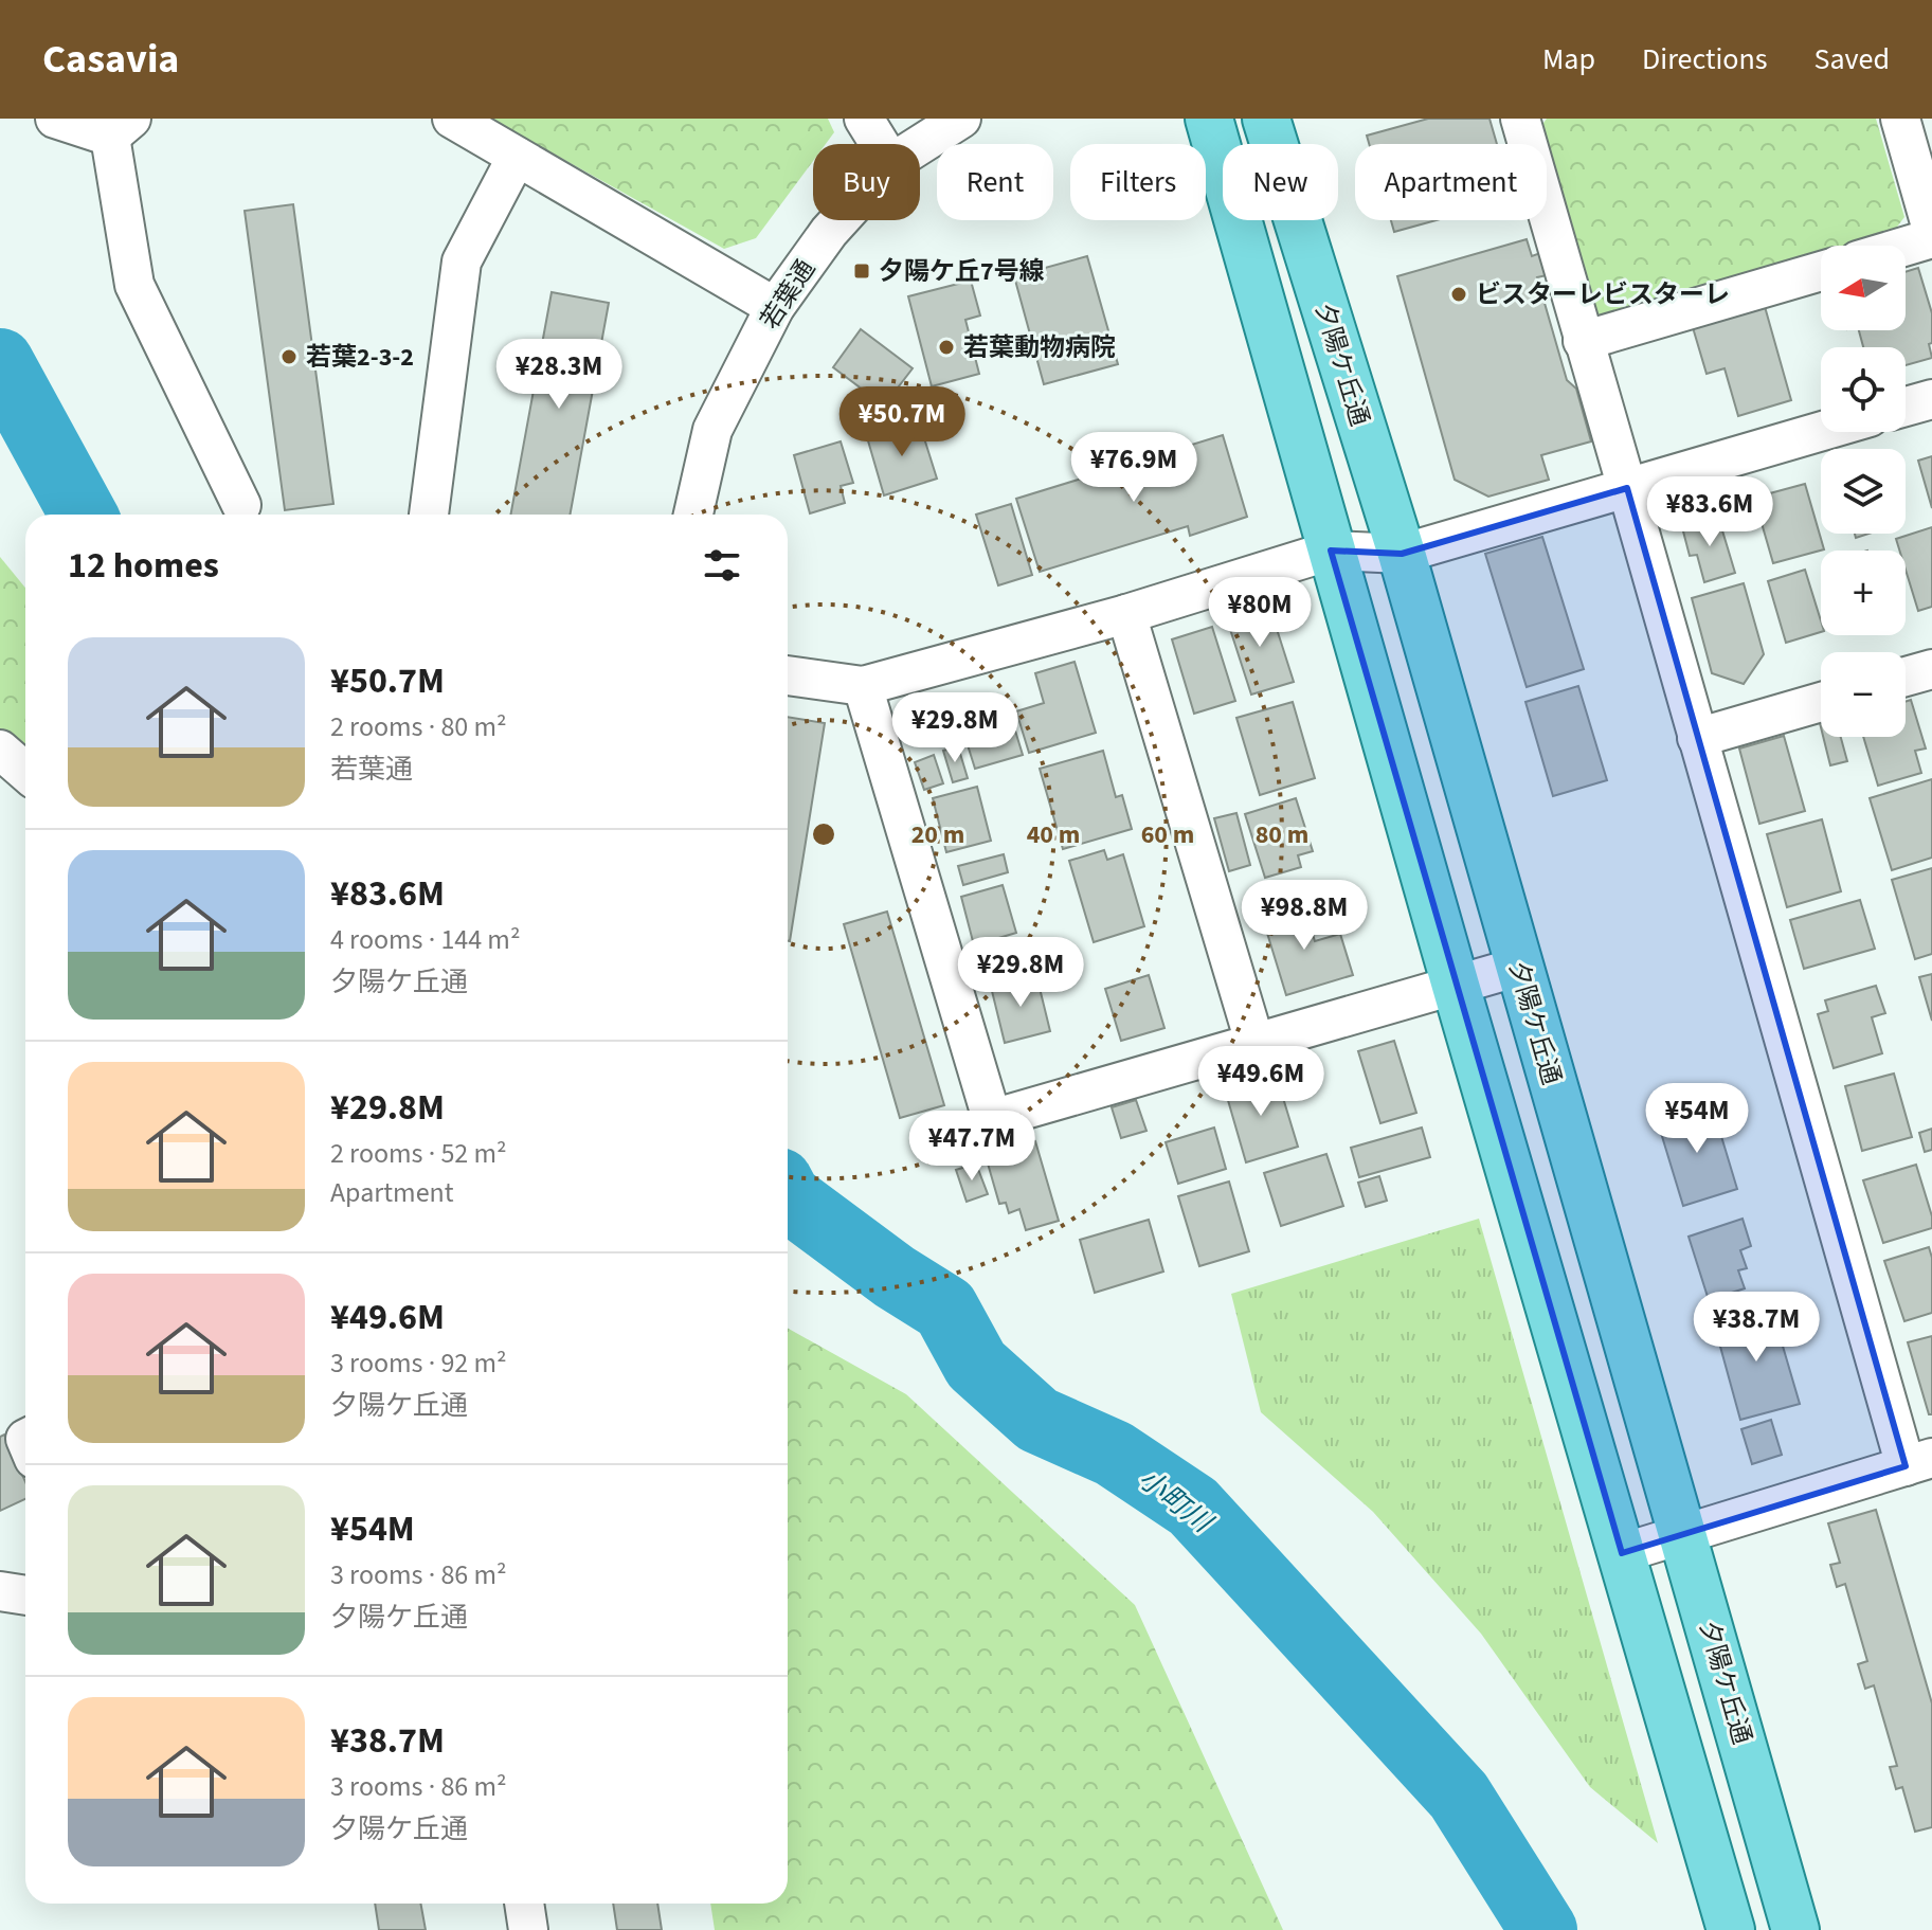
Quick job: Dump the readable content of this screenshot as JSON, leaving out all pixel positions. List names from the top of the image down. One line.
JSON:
{"streets":{"main road":["夕陽ケ丘通"],"street":["若葉通"]},"water":["小町川"],"places":{"transit":["夕陽ケ丘7号線"],"other":["ビスターレビスターレ","若葉動物病院","若葉2-3-2"]},"north":"left","page":{"header":"Casavia","nav":["Map","Directions","Saved"],"chip":["Buy","Rent","Filters","New","Apartment"],"map_buttons":["+","−"],"price":["¥28.3M","¥50.7M","¥76.9M","¥83.6M","¥80M","¥29.8M","¥98.8M","¥29.8M","¥49.6M","¥54M","¥47.7M","¥38.7M"],"heading":"12 homes","list":[{"name":"¥50.7M","note":"2 rooms · 80 m² · 若葉通"},{"name":"¥83.6M","note":"4 rooms · 144 m² · 夕陽ケ丘通"},{"name":"¥29.8M","note":"2 rooms · 52 m² · Apartment"},{"name":"¥49.6M","note":"3 rooms · 92 m² · 夕陽ケ丘通"},{"name":"¥54M","note":"3 rooms · 86 m² · 夕陽ケ丘通"},{"name":"¥38.7M","note":"3 rooms · 86 m² · 夕陽ケ丘通"}]},"rings":["20 m","40 m","60 m","80 m"]}
